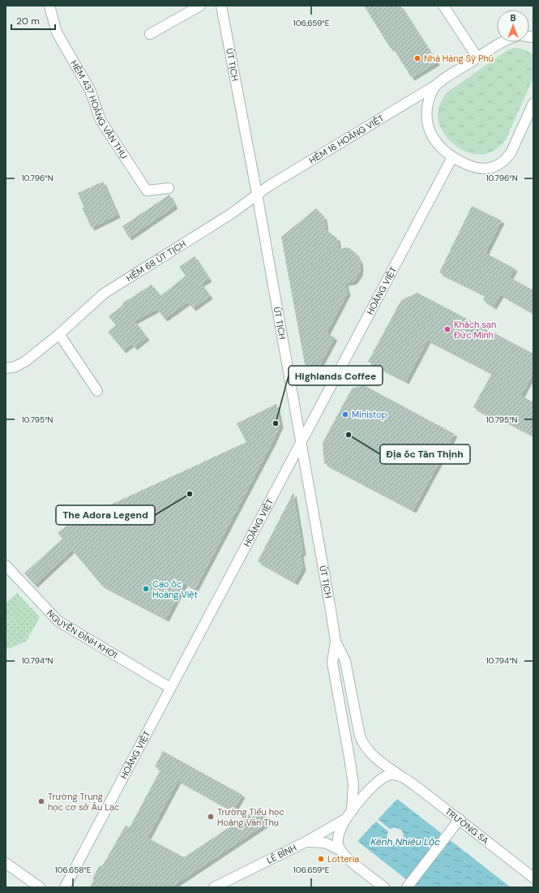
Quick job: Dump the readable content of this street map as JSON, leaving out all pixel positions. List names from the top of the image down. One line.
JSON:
{"streets":{"street":["ÚT TỊCH","HẺM 437 HOÀNG VĂN THỤ","HẺM 16 HOÀNG VIỆT","HẺM 68 ÚT TỊCH","HOÀNG VIỆT","NGUYỄN ĐÌNH KHƠI","TRƯỜNG SA","LÊ BÌNH"]},"crossings":[["ÚT TỊCH","HẺM 16 HOÀNG VIỆT"],["ÚT TỊCH","HẺM 68 ÚT TỊCH"],["ÚT TỊCH","HOÀNG VIỆT"],["ÚT TỊCH","TRƯỜNG SA"],["ÚT TỊCH","LÊ BÌNH"],["HẺM 16 HOÀNG VIỆT","HẺM 68 ÚT TỊCH"],["HOÀNG VIỆT","NGUYỄN ĐÌNH KHƠI"]],"water":["Kênh Nhiêu Lộc"],"places":["Nhà Hàng Sỹ Phú","Khách sạn Đức Minh","Ministop","Highlands Coffee","Địa ốc Tân Thịnh","The Adora Legend","Cao ốc Hoàng Việt","Trường Trung học cơ sở Âu Lạc","Trường Tiểu học Hoàng Văn Thụ","Lotteria"],"scale_bar":"20 m","north":"top","coordinates":["106.659°E","10.796°N","10.795°N","10.794°N","106.658°E"]}
